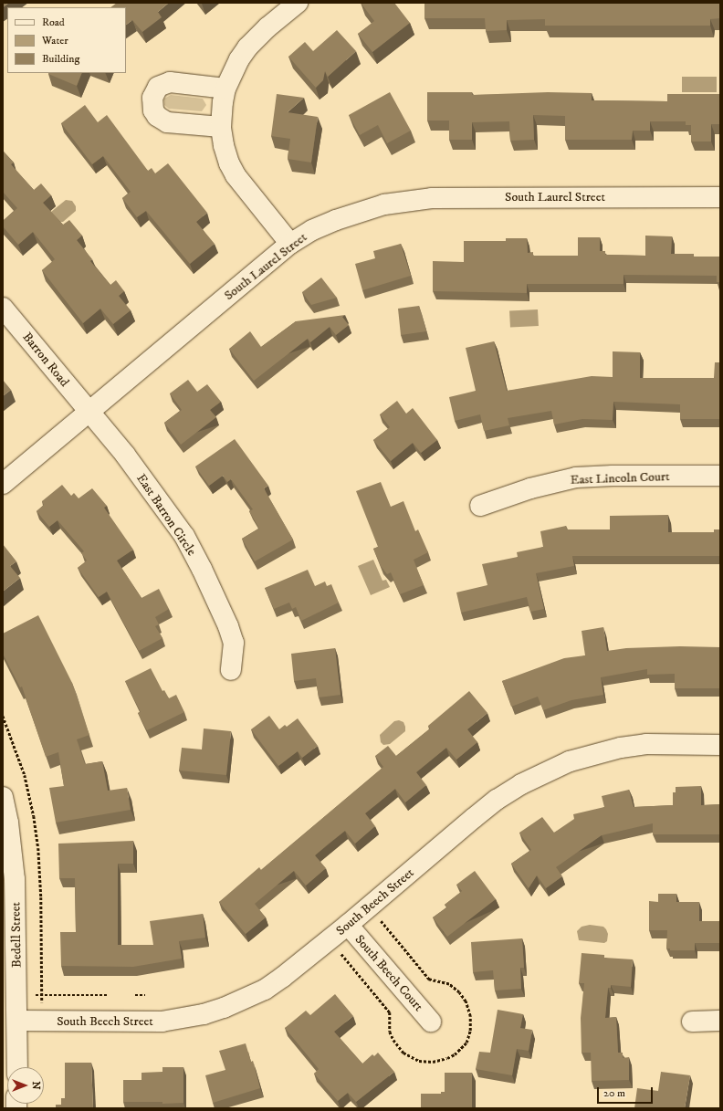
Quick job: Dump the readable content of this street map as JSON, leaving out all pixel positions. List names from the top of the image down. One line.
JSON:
{"streets":{"street":["South Laurel Street","Barron Road","East Lincoln Court","East Barron Circle","South Beech Street","Bedell Street","South Beech Court"]},"crossings":[["South Laurel Street","Barron Road"],["South Laurel Street","East Barron Circle"],["Barron Road","East Barron Circle"],["South Beech Street","Bedell Street"],["South Beech Street","South Beech Court"]],"legend":["Road","Water","Building"],"scale_bar":"20 m","north":"right"}
